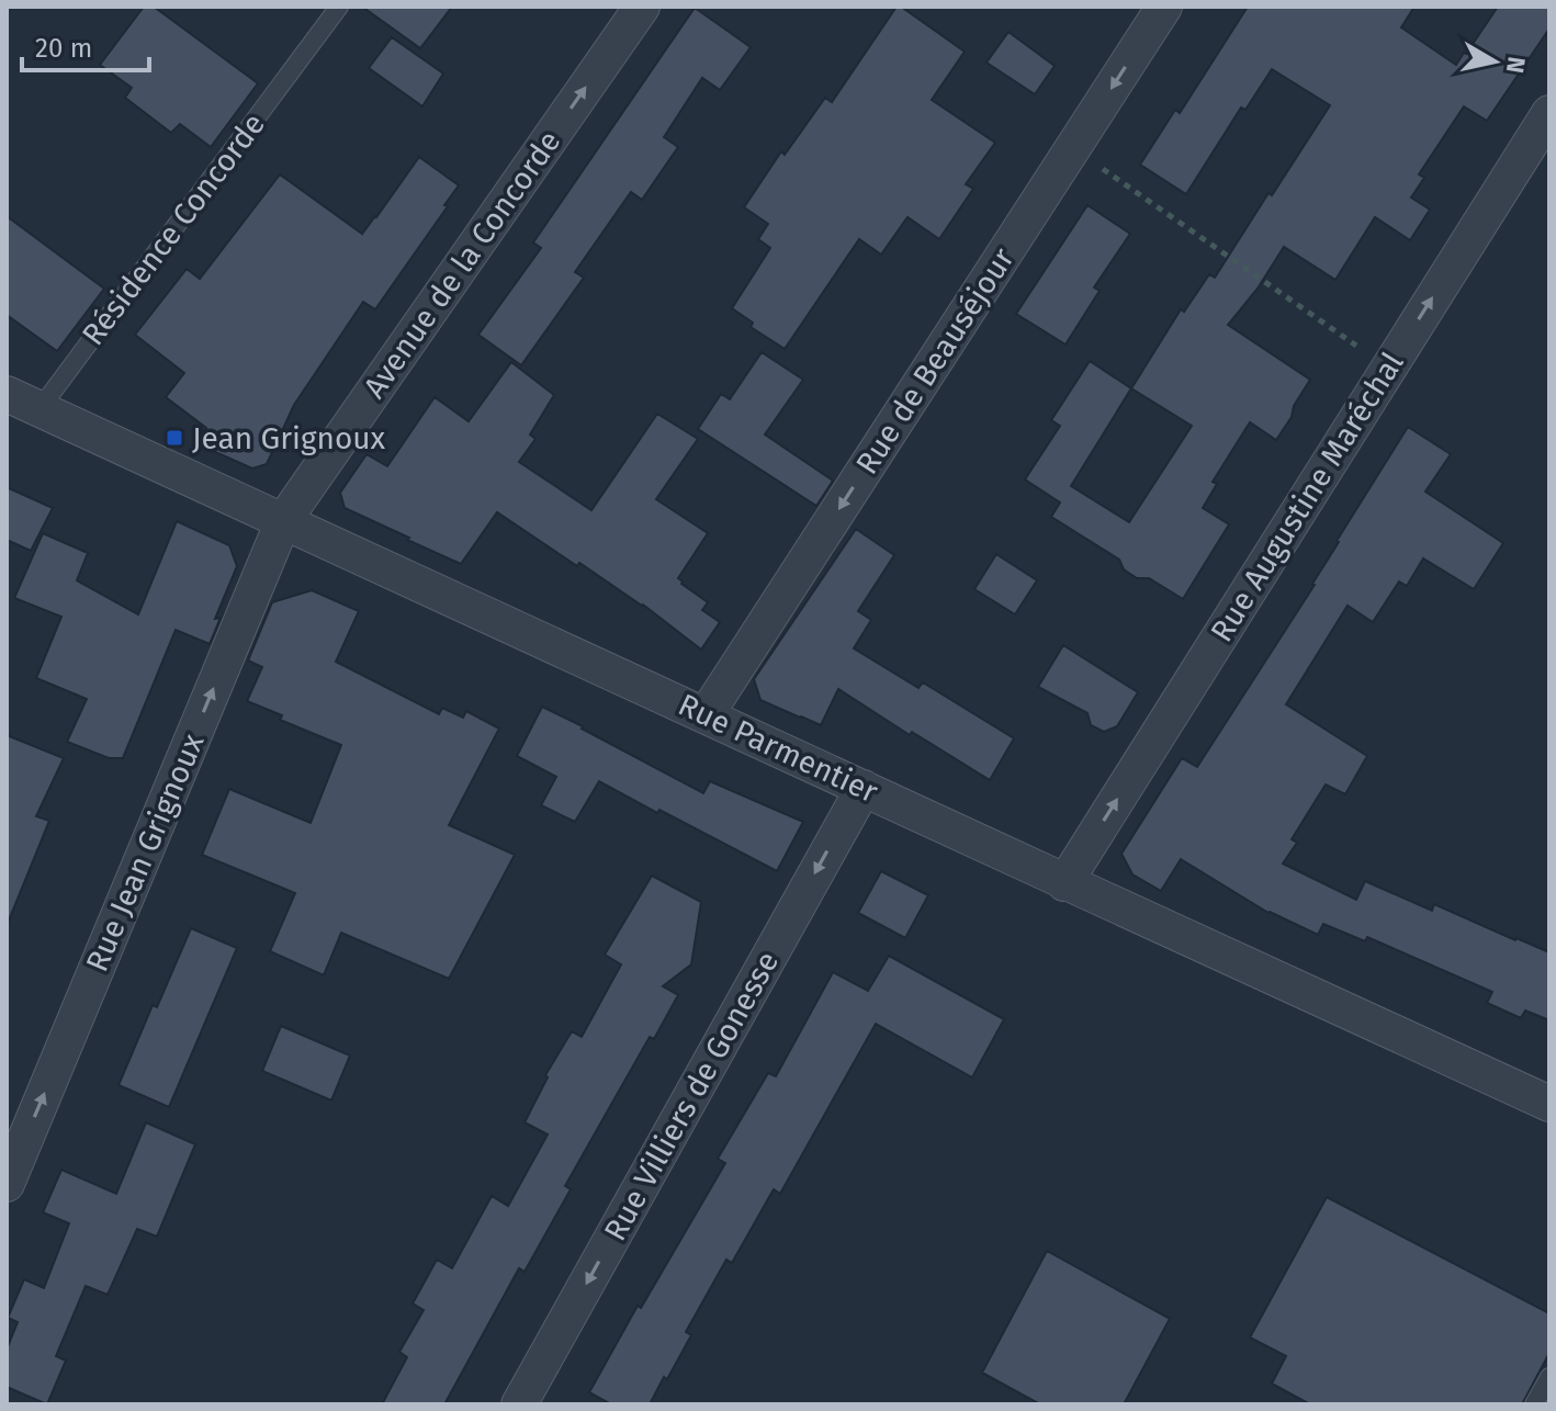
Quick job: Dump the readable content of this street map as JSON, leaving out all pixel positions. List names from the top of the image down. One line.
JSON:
{"streets":{"street":["Avenue de la Concorde","Rue de Beauséjour","Rue Augustine Maréchal","Rue Parmentier","Rue Jean Grignoux","Rue Villiers de Gonesse"],"lane":["Résidence Concorde"]},"crossings":[["Résidence Concorde","Rue Parmentier"],["Avenue de la Concorde","Rue Parmentier"],["Avenue de la Concorde","Rue Jean Grignoux"],["Rue de Beauséjour","Rue Parmentier"],["Rue Augustine Maréchal","Rue Parmentier"],["Rue Parmentier","Rue Jean Grignoux"],["Rue Parmentier","Rue Villiers de Gonesse"]],"one_way":["Avenue de la Concorde","Rue de Beauséjour","Rue Augustine Maréchal","Rue Jean Grignoux","Rue Villiers de Gonesse"],"places":{"transit":["Jean Grignoux"]},"scale_bar":"20 m","north":"right"}
